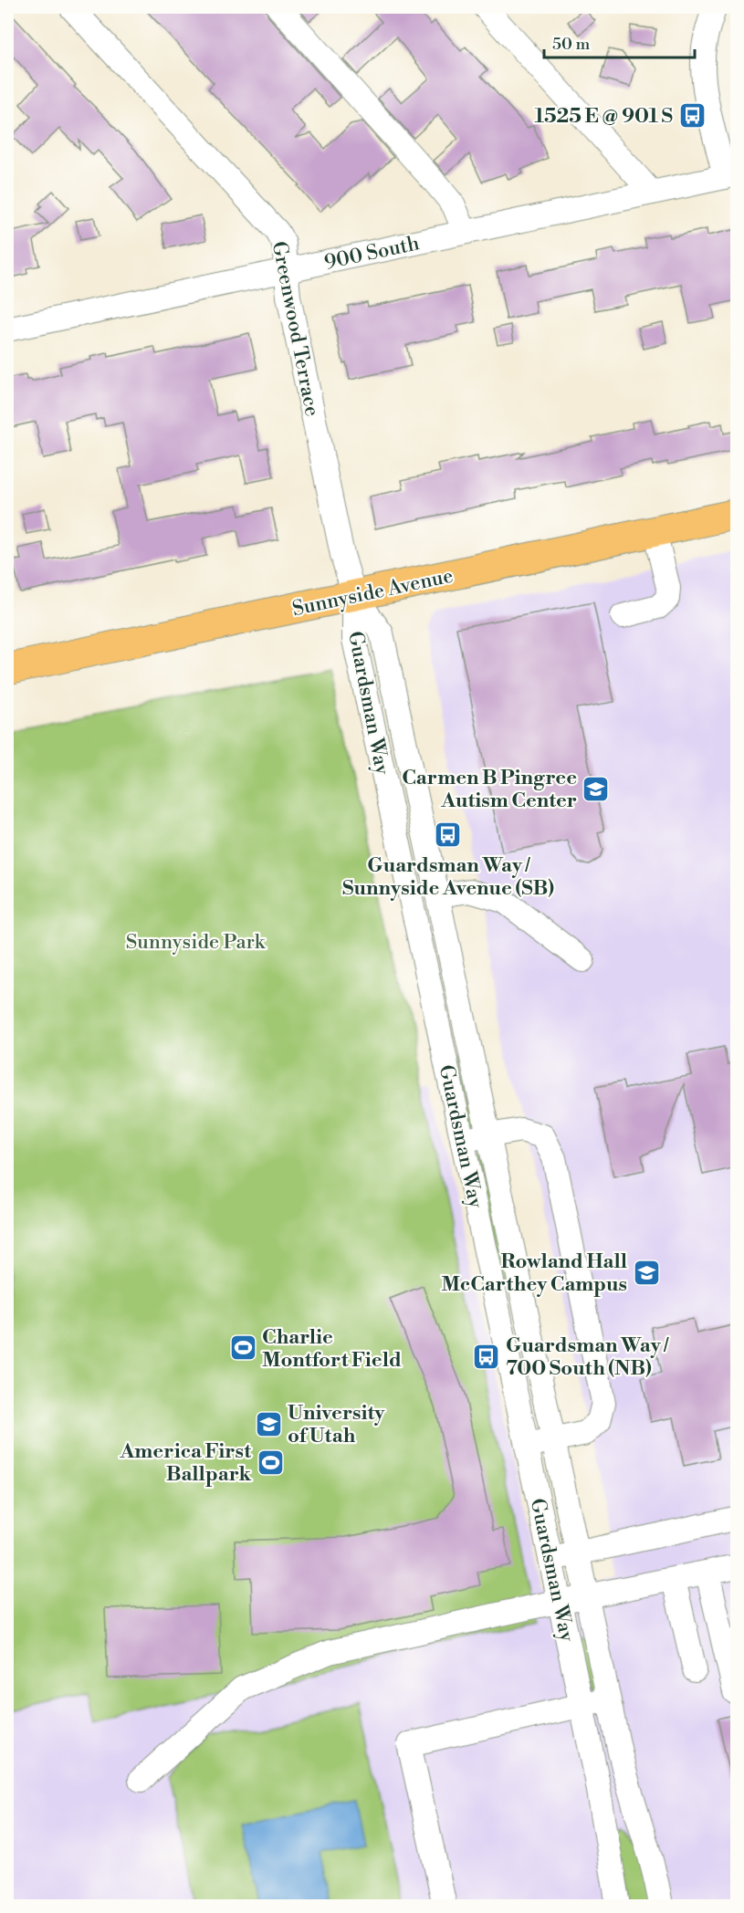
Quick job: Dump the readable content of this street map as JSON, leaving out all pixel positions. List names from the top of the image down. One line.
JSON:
{"streets":{"main road":["Sunnyside Avenue"],"street":["900 South","Greenwood Terrace","Guardsman Way"]},"crossings":[["900 South","Greenwood Terrace"],["Greenwood Terrace","Sunnyside Avenue"],["Greenwood Terrace","Guardsman Way"],["Sunnyside Avenue","Guardsman Way"]],"parks":["Sunnyside Park"],"places":{"bus stop":["1525 E @ 901 S","Guardsman Way / Sunnyside Avenue (SB)","Guardsman Way / 700 South (NB)"],"school or university":["Carmen B Pingree Autism Center","Rowland Hall McCarthey Campus","University of Utah"],"sports":["Charlie Montfort Field","America First Ballpark"]},"scale_bar":"50 m"}
